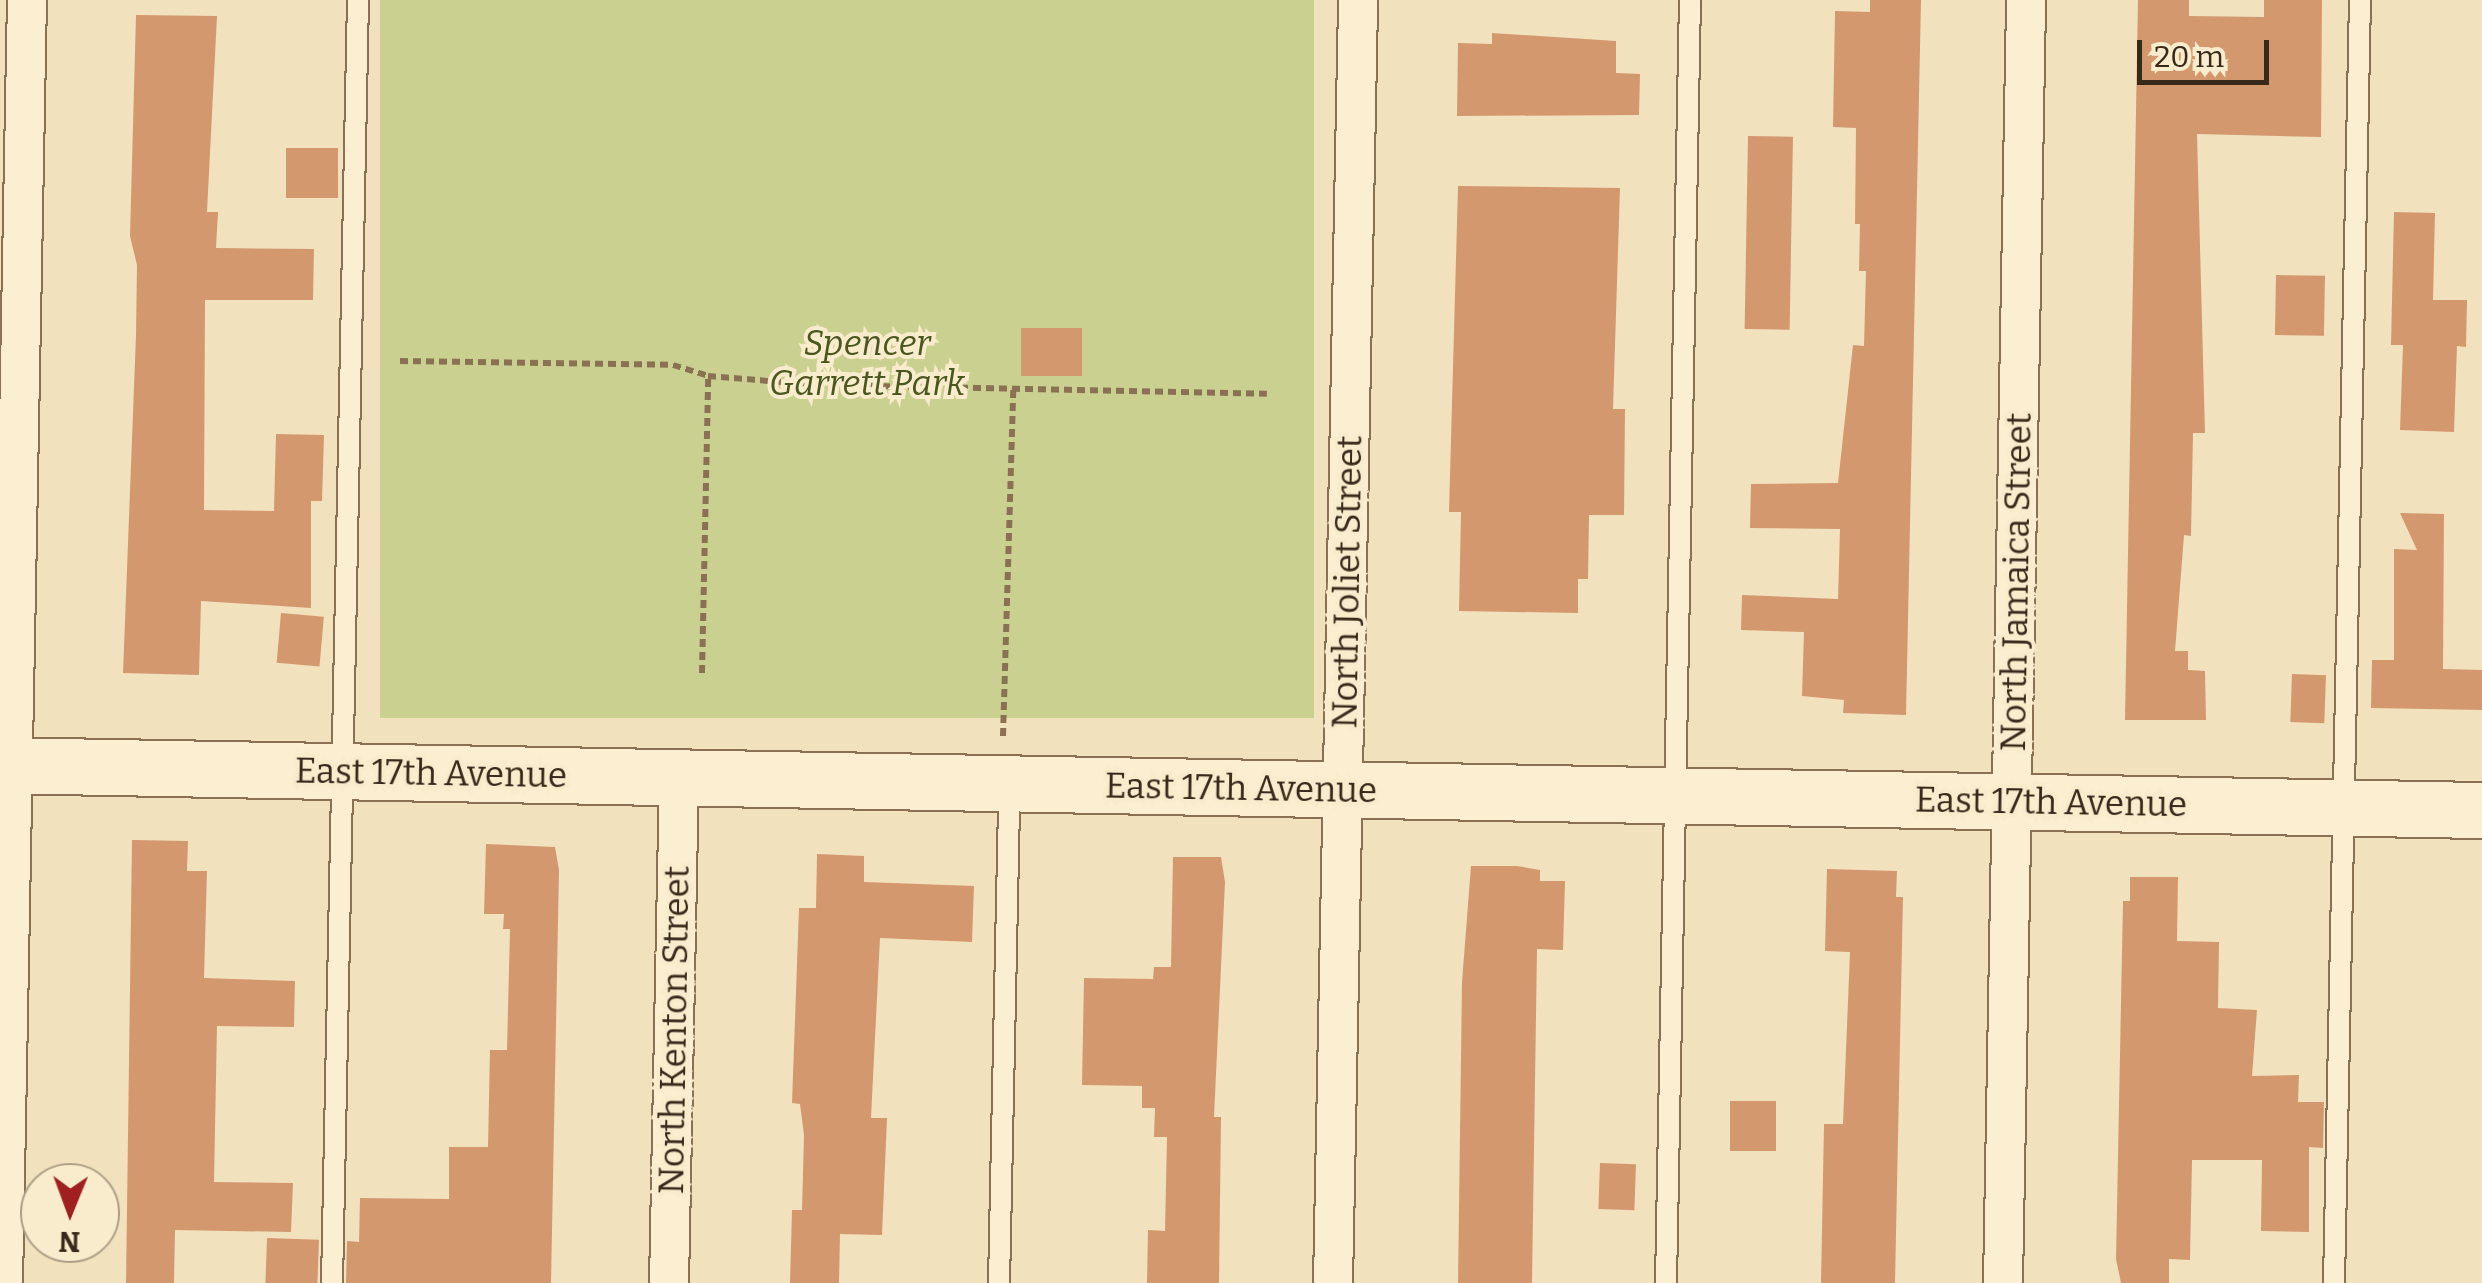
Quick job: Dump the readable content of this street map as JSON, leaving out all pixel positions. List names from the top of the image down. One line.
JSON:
{"streets":{"street":["North Joliet Street","North Jamaica Street","East 17th Avenue","North Kenton Street"]},"crossings":[["North Joliet Street","East 17th Avenue"],["North Jamaica Street","East 17th Avenue"],["East 17th Avenue","North Kenton Street"]],"parks":["Spencer Garrett Park"],"scale_bar":"20 m","north":"bottom"}
